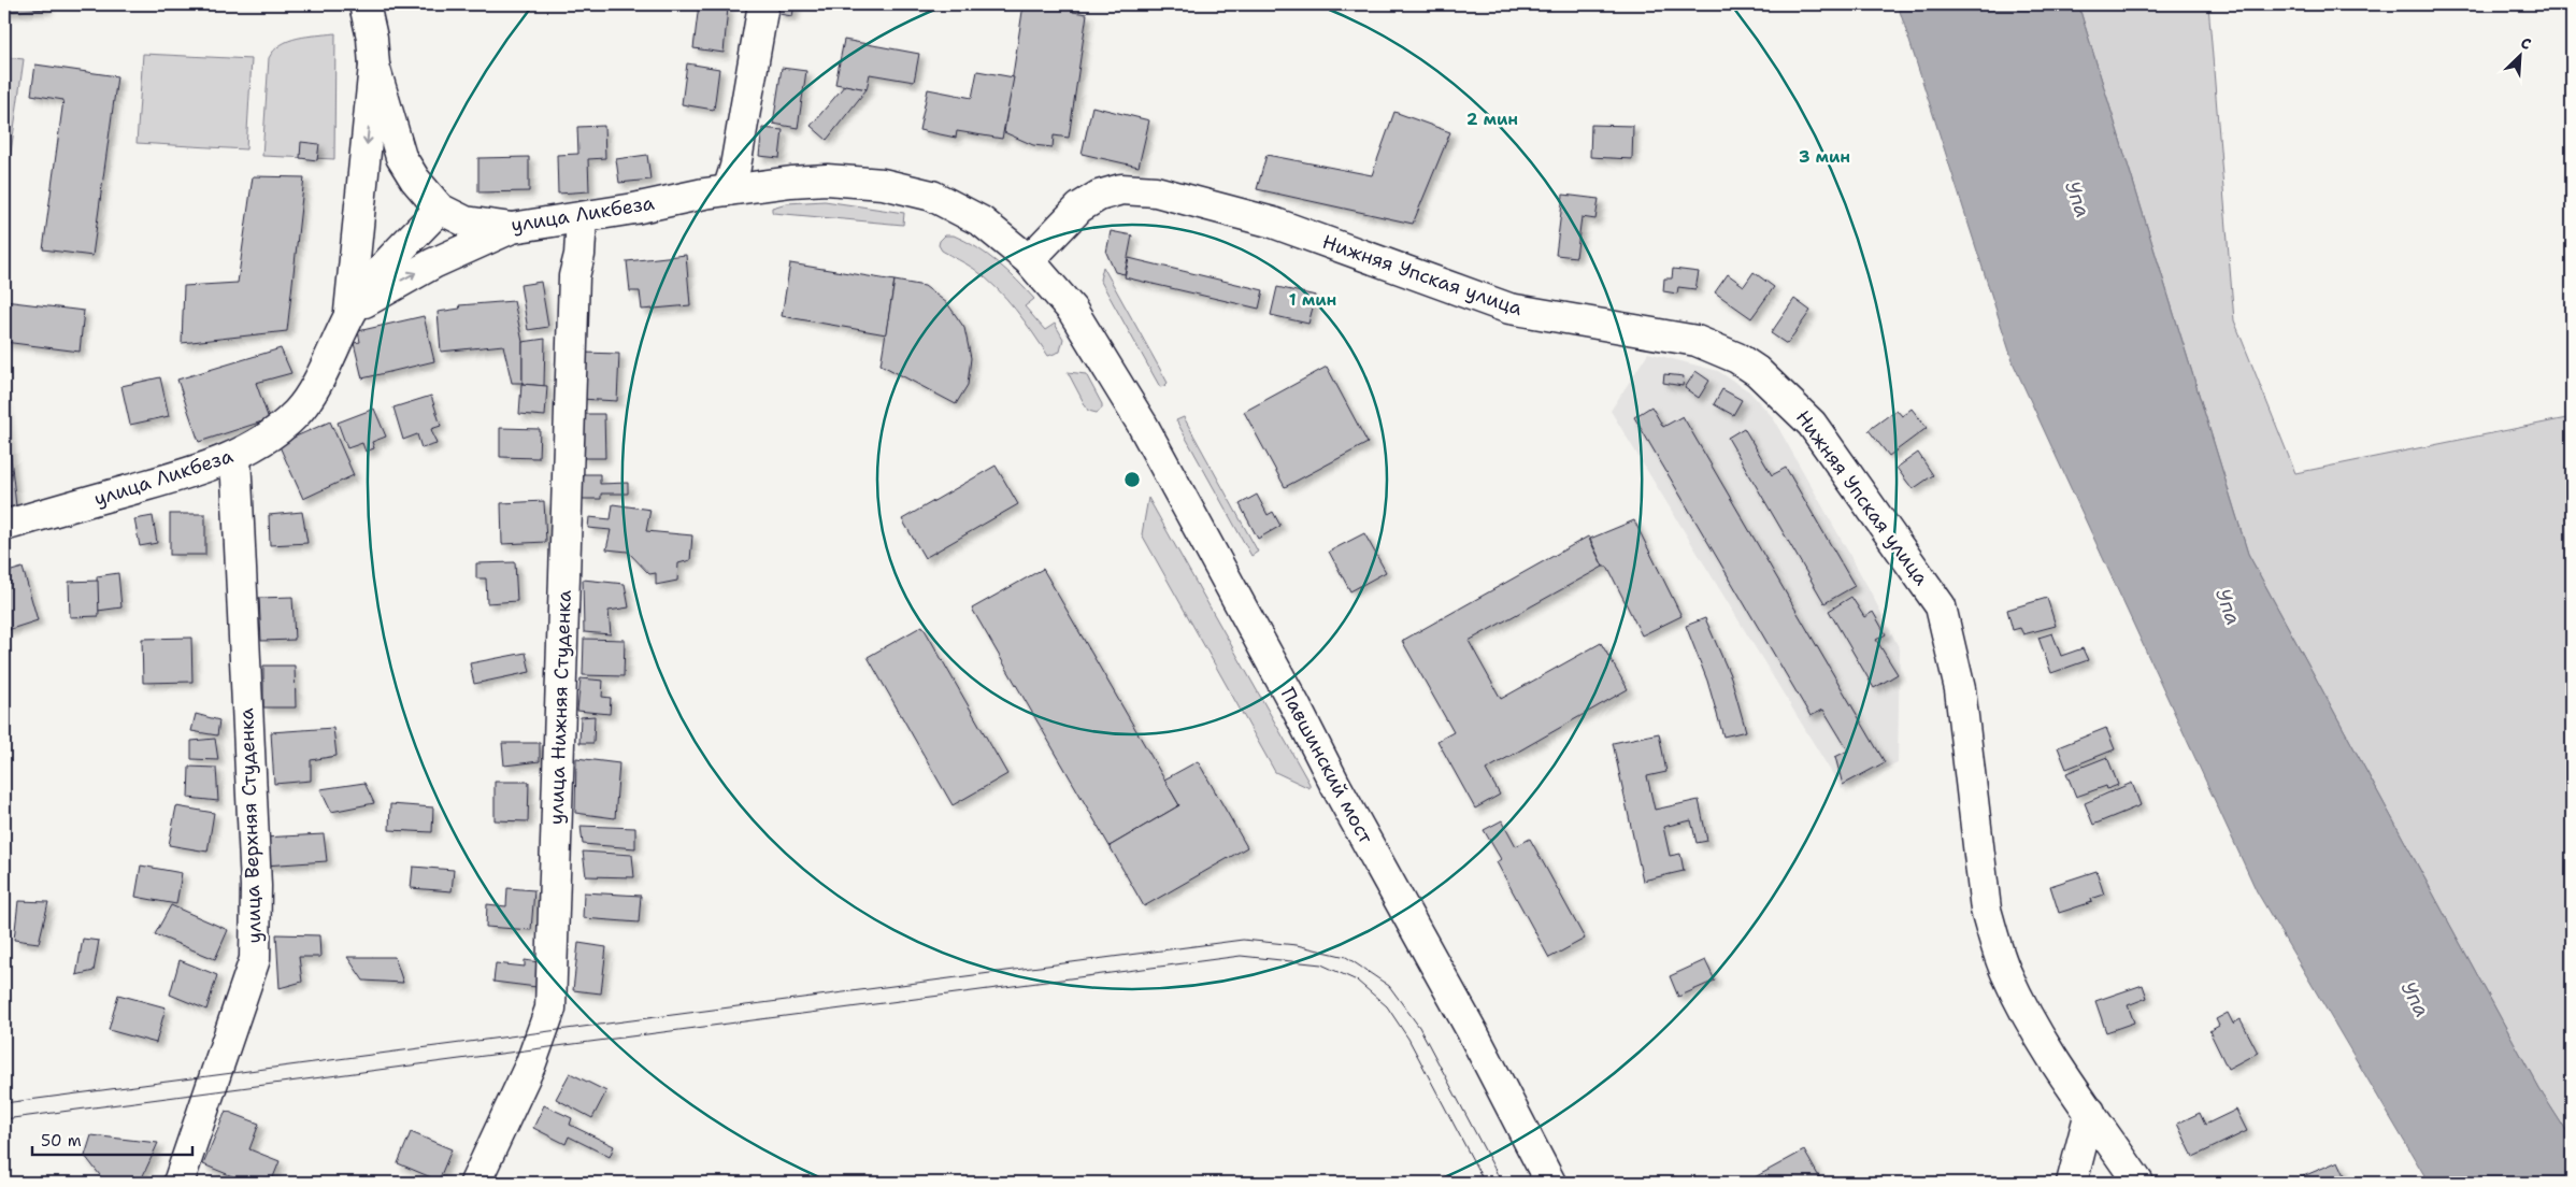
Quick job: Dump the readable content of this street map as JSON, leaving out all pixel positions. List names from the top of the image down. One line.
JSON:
{"streets":{"street":["улица Ликбеза","Нижняя Упская улица","улица Нижняя Cтуденкa","Павшинский мост","улица Верхняя Студенка"]},"crossings":[["улица Ликбеза","Нижняя Упская улица"],["улица Ликбеза","улица Нижняя Cтуденкa"],["улица Ликбеза","Павшинский мост"],["улица Ликбеза","улица Верхняя Студенка"]],"water":["Упа"],"scale_bar":"50 m","north":"top right","rings":["2 мин","3 мин","1 мин"]}
